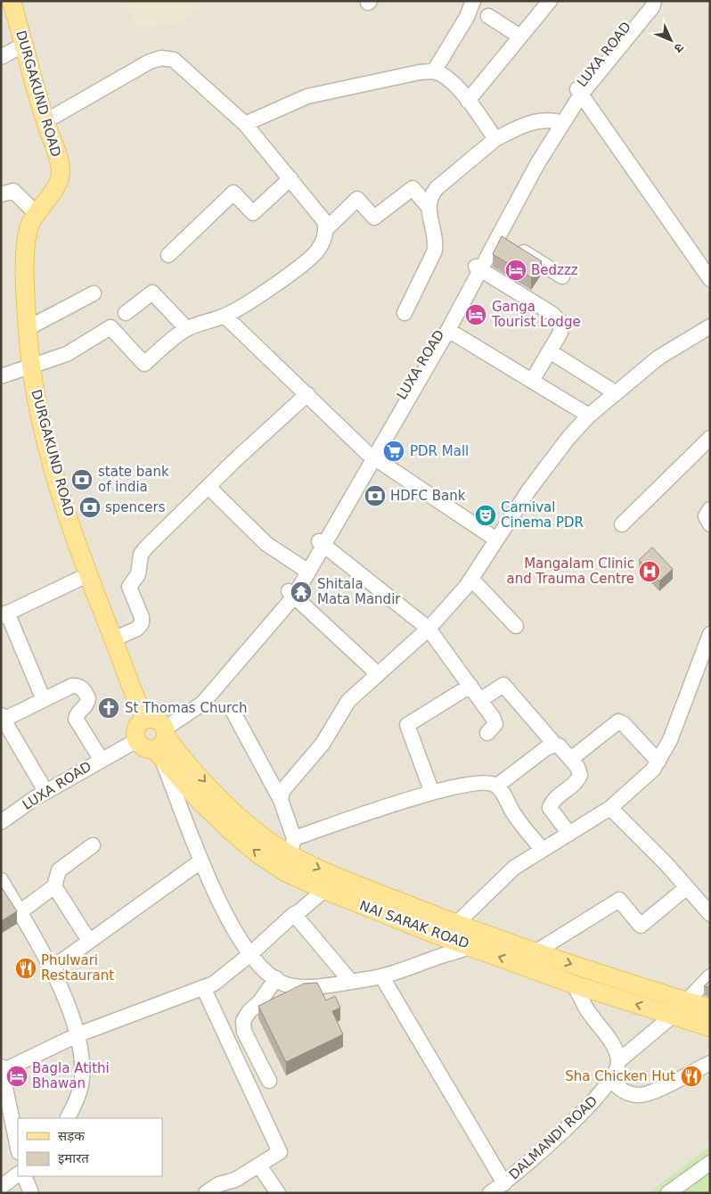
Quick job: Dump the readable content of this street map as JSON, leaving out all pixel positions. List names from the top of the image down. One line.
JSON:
{"streets":{"main road":["DURGAKUND ROAD","NAI SARAK ROAD"],"street":["LUXA ROAD","DALMANDI ROAD"]},"crossings":[["LUXA ROAD","DURGAKUND ROAD"],["LUXA ROAD","NAI SARAK ROAD"],["DURGAKUND ROAD","NAI SARAK ROAD"]],"places":{"hotel":["Bedzzz","Ganga Tourist Lodge","Bagla Atithi Bhawan"],"supermarket":["PDR Mall"],"bank":["state bank of india","HDFC Bank","spencers"],"theatre":["Carnival Cinema PDR"],"hospital":["Mangalam Clinic and Trauma Centre"],"temple":["Shitala Mata Mandir"],"church":["St Thomas Church"],"restaurant":["Phulwari Restaurant","Sha Chicken Hut"]},"legend":["सड़क","इमारत"],"north":"bottom right"}
